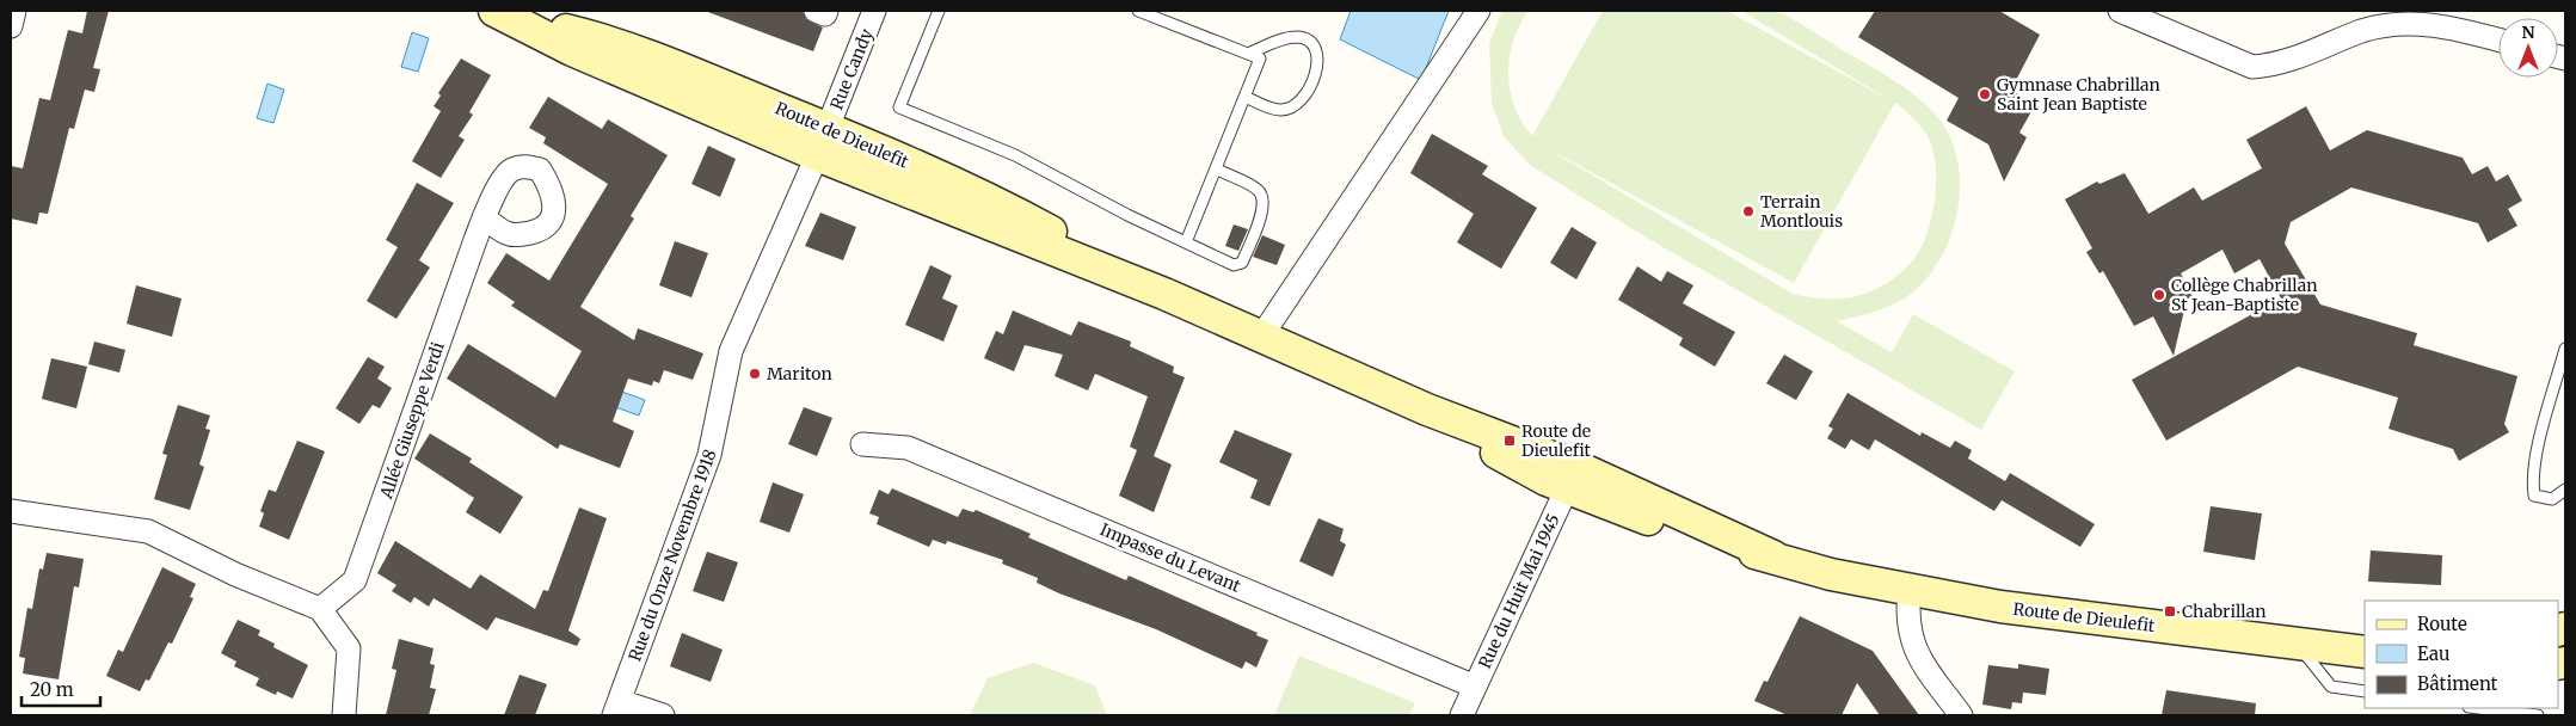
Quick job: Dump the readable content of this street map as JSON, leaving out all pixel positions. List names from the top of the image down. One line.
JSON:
{"streets":{"main road":["Route de Dieulefit"],"street":["Rue Candy","Allée Giuseppe Verdi","Rue du Onze Novembre 1918","Impasse du Levant","Rue du Huit Mai 1945"]},"crossings":[["Rue Candy","Route de Dieulefit"],["Rue Candy","Rue du Onze Novembre 1918"],["Route de Dieulefit","Rue du Onze Novembre 1918"],["Route de Dieulefit","Rue du Huit Mai 1945"],["Impasse du Levant","Rue du Huit Mai 1945"]],"places":{"other":["Gymnase Chabrillan Saint Jean Baptiste","Terrain Montlouis","Collège Chabrillan St Jean-Baptiste","Mariton"],"transit":["Route de Dieulefit","Chabrillan"]},"legend":["Route","Eau","Bâtiment"],"scale_bar":"20 m","north":"top"}
